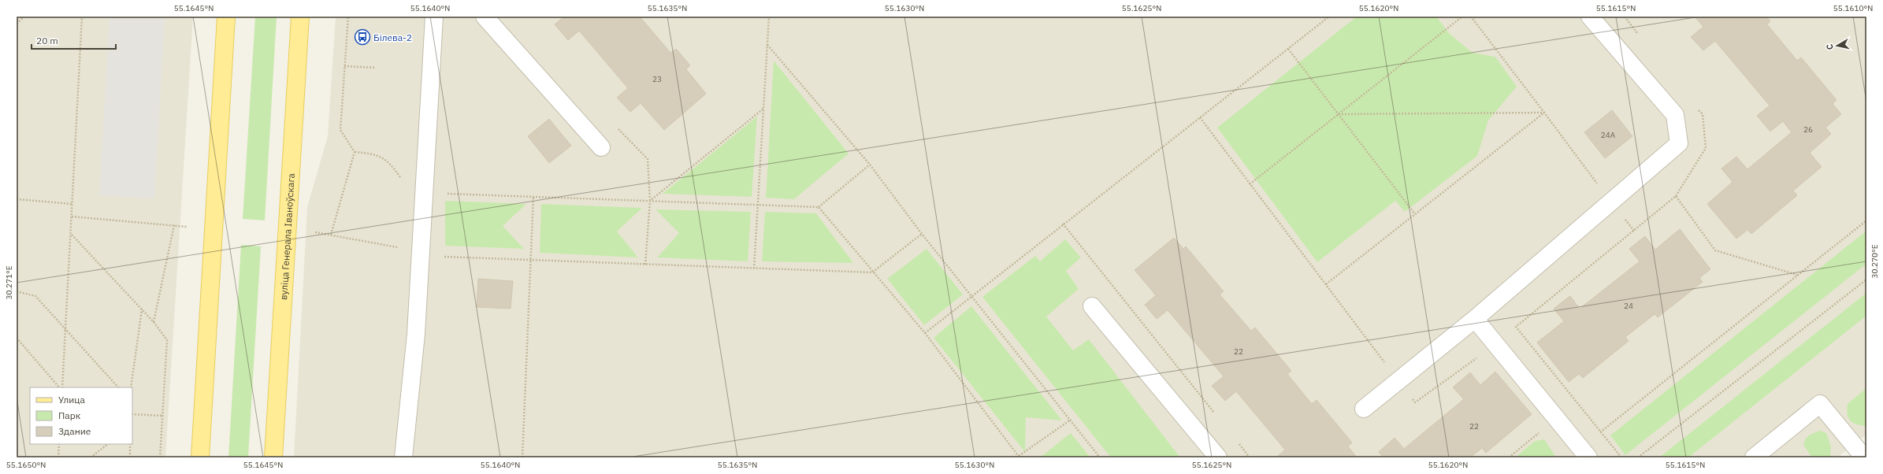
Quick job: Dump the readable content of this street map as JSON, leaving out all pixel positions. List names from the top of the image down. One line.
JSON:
{"streets":{"main road":["вуліца Генерала Іваноўскага"]},"places":{"bus stop":["Білева-2"]},"house_numbers":["23","26","24А","24","22","22"],"legend":["Улица","Парк","Здание"],"scale_bar":"20 m","north":"left","coordinates":["55.1645°N","55.1640°N","55.1635°N","55.1630°N","55.1625°N","55.1620°N","55.1615°N","55.1610°N","30.270°E","30.271°E","55.1650°N"]}
